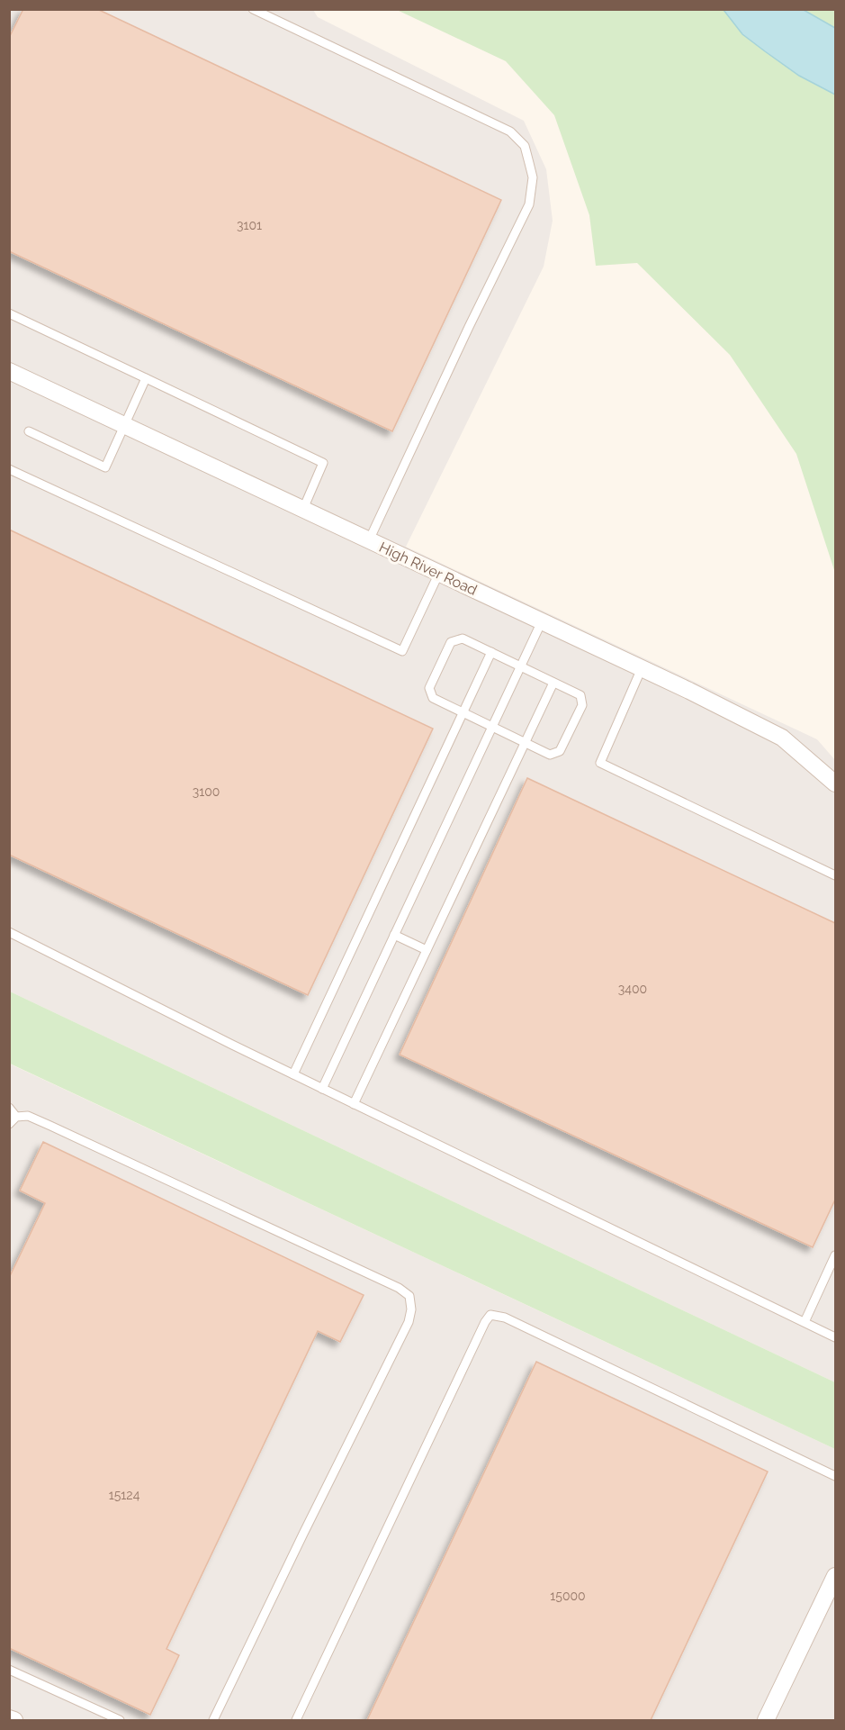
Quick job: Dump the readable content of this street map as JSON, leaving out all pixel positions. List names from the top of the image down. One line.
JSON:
{"streets":{"street":["High River Road"]},"house_numbers":["3101","3100","3400","15124","15000"]}
